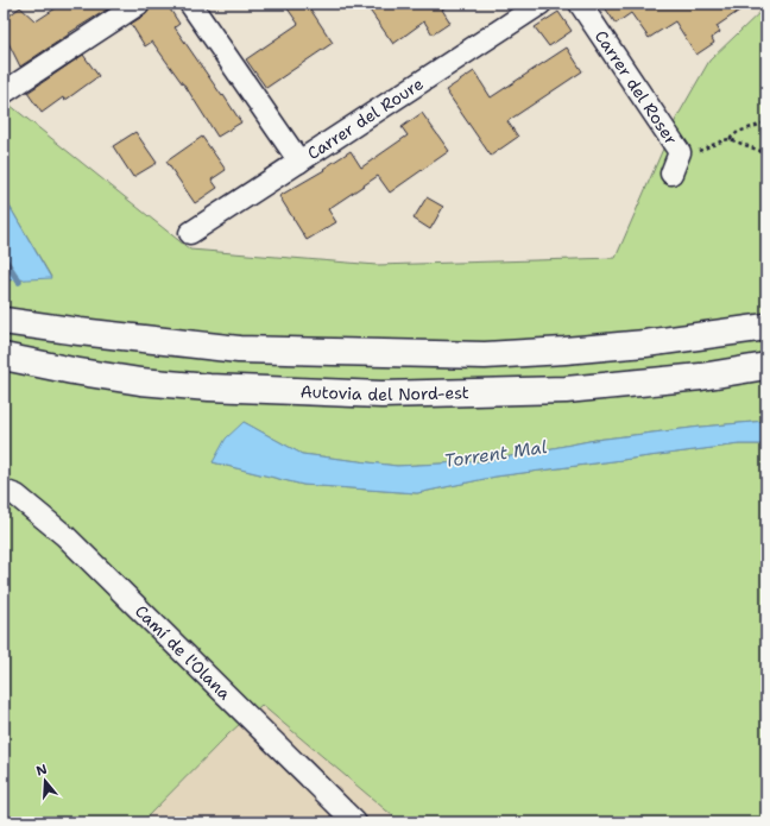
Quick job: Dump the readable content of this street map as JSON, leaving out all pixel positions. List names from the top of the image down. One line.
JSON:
{"streets":{"highway":["Autovia del Nord-est"],"street":["Carrer del Roser","Carrer del Roure","Camí de l'Olana"]},"water":["Torrent Mal"],"north":"top"}
